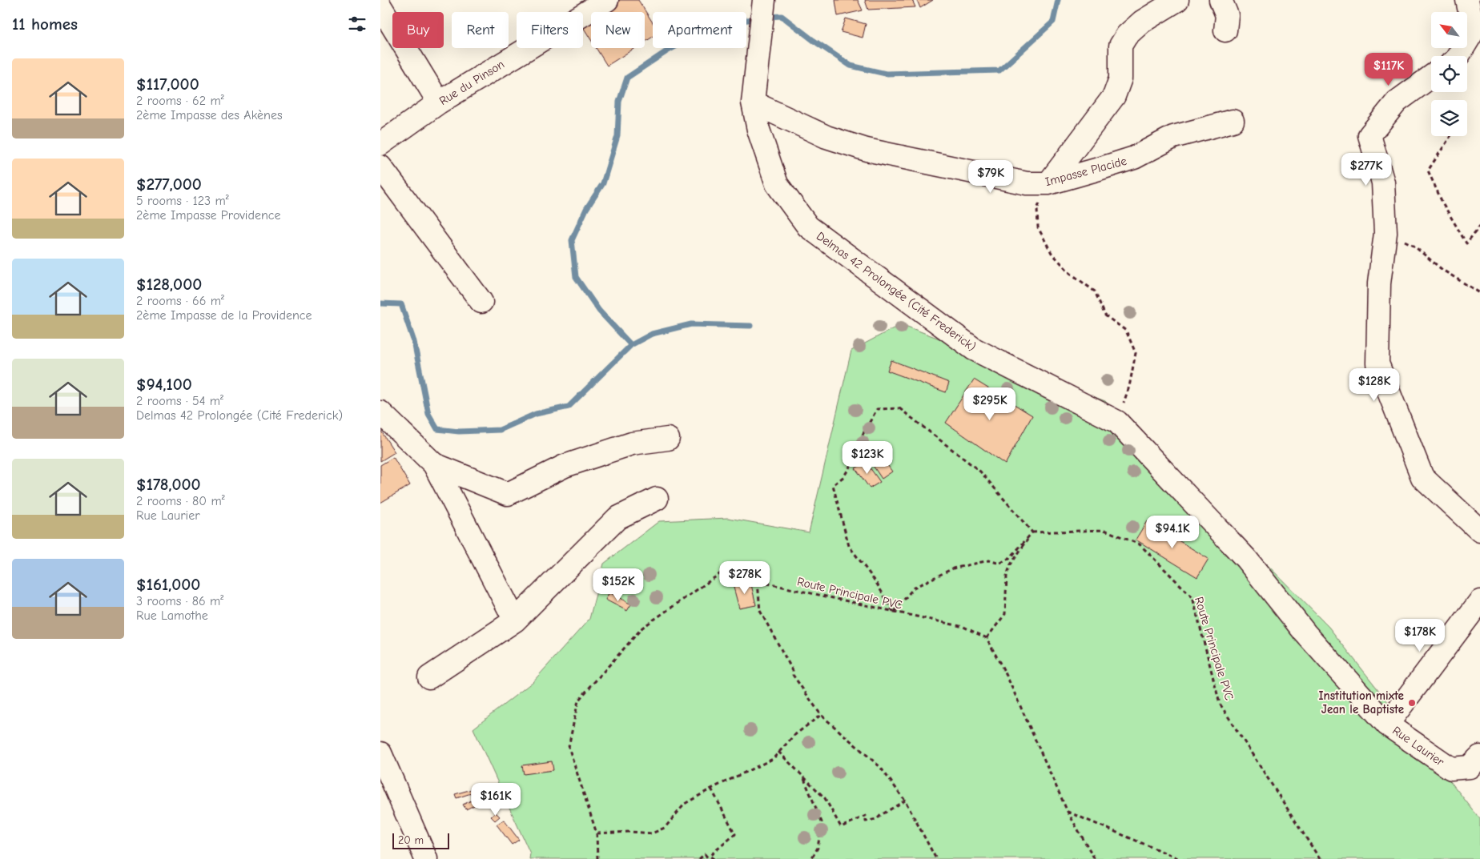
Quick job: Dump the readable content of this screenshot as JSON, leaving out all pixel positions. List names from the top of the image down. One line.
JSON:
{"streets":{"street":["Rue du Pinson","Impasse Placide","Delmas 42 Prolongée (Cité Frederick)","Rue Laurier"],"path":["Route Principale PVC"]},"crossings":[["Impasse Placide","Delmas 42 Prolongée (Cité Frederick)"],["Delmas 42 Prolongée (Cité Frederick)","Rue Laurier"]],"places":["Institution mixte Jean le Baptiste"],"scale_bar":"20 m","north":"top left","page":{"heading":"11 homes","chip":["Buy","Rent","Filters","New","Apartment"],"list":[{"name":"$117,000","note":"2 rooms · 62 m² · 2ème Impasse des Akènes"},{"name":"$277,000","note":"5 rooms · 123 m² · 2ème Impasse Providence"},{"name":"$128,000","note":"2 rooms · 66 m² · 2ème Impasse de la Providence"},{"name":"$94,100","note":"2 rooms · 54 m² · Delmas 42 Prolongée (Cité Frederick)"},{"name":"$178,000","note":"2 rooms · 80 m² · Rue Laurier"},{"name":"$161,000","note":"3 rooms · 86 m² · Rue Lamothe"}],"price":["$117K","$277K","$79K","$128K","$295K","$123K","$94.1K","$278K","$152K","$178K","$161K"],"scale":"20 m"}}
